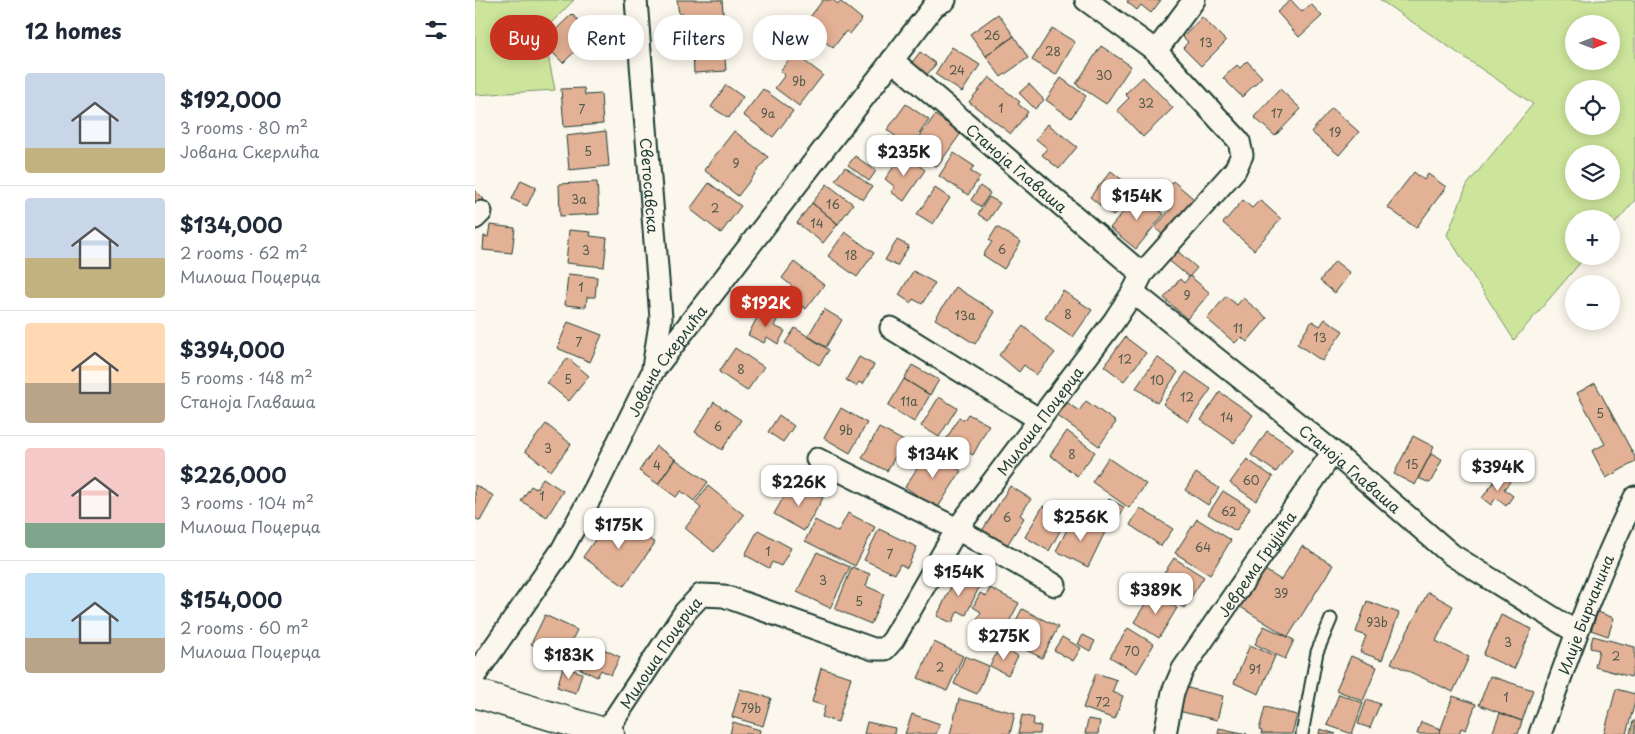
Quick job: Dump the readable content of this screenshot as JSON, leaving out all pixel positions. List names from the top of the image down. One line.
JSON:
{"streets":{"street":["Станоја Главаша","Светосавска","Јована Скерлића","Милоша Поцерца","Јеврема Грујића","Илије Бирчанина"]},"crossings":[["Станоја Главаша","Јована Скерлића"],["Станоја Главаша","Милоша Поцерца"],["Станоја Главаша","Јеврема Грујића"],["Станоја Главаша","Илије Бирчанина"],["Светосавска","Јована Скерлића"]],"house_numbers":["26","13","28","24","30","9b","32","1","7","9a","17","19","5","9","3a","16","2","14","6","3","18","1","9","8","13a","11","13","7","12","8","5","10","12","11a","5","14","6","9b","3","8","15","4","60","1","62","6","64","1","7","3","39","5","93b","3","70","2","2","91","1","72","79b"],"north":"right","page":{"heading":"12 homes","map_buttons":["+","−"],"chip":["Buy","Rent","Filters","New"],"list":[{"name":"$192,000","note":"3 rooms · 80 m² · Јована Скерлића"},{"name":"$134,000","note":"2 rooms · 62 m² · Милоша Поцерца"},{"name":"$394,000","note":"5 rooms · 148 m² · Станоја Главаша"},{"name":"$226,000","note":"3 rooms · 104 m² · Милоша Поцерца"},{"name":"$154,000","note":"2 rooms · 60 m² · Милоша Поцерца"}],"price":["$235K","$154K","$192K","$134K","$394K","$226K","$256K","$175K","$154K","$389K","$275K","$183K"]}}
